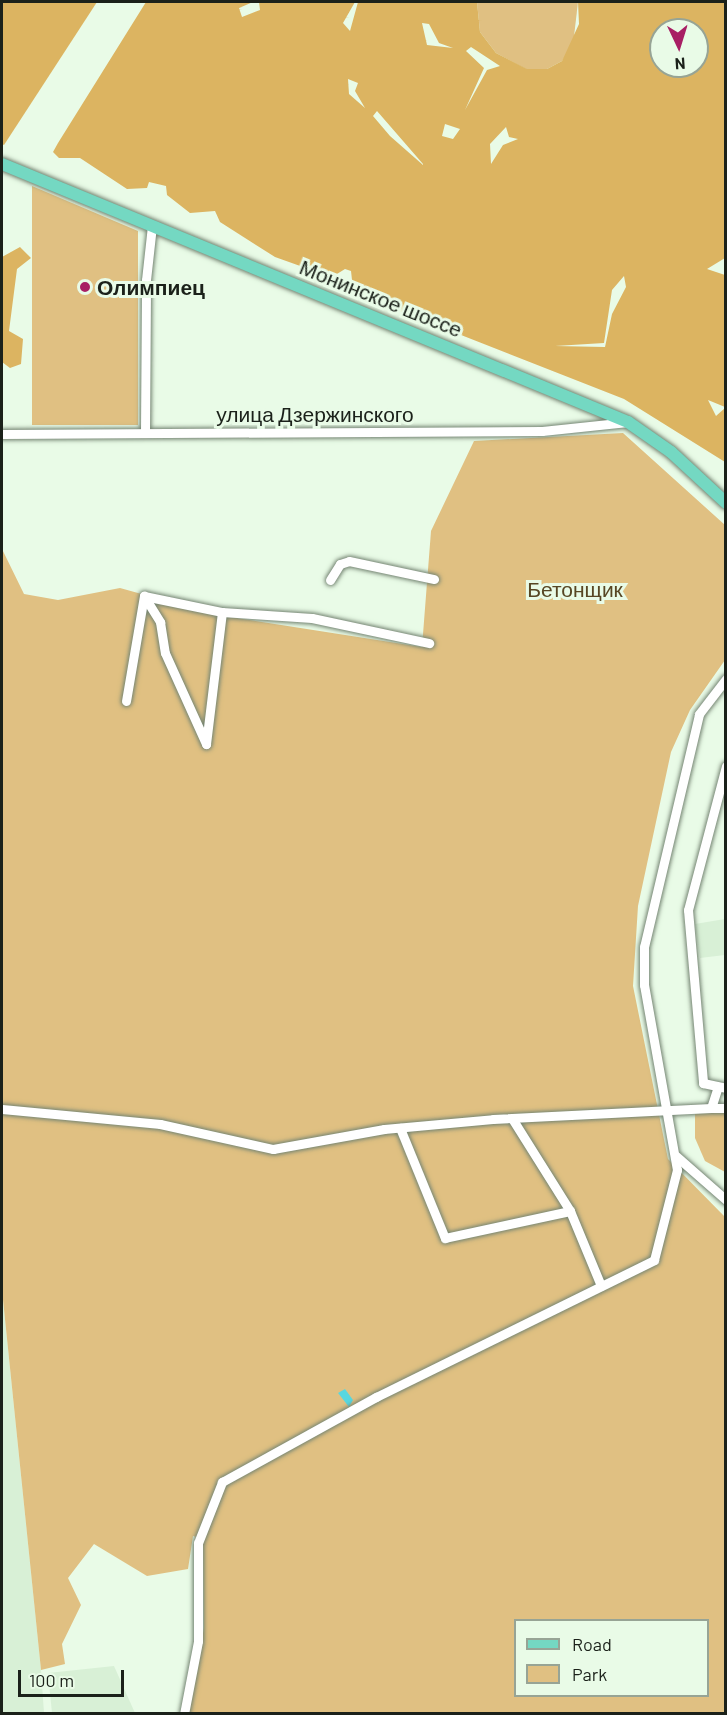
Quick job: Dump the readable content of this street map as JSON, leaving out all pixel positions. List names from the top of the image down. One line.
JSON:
{"streets":{"main road":["Монинское шоссе"],"street":["улица Дзержинского"]},"crossings":[["Монинское шоссе","улица Дзержинского"]],"parks":["Бетонщик"],"places":["Олимпиец"],"legend":["Road","Park"],"scale_bar":"100 m","north":"bottom"}
